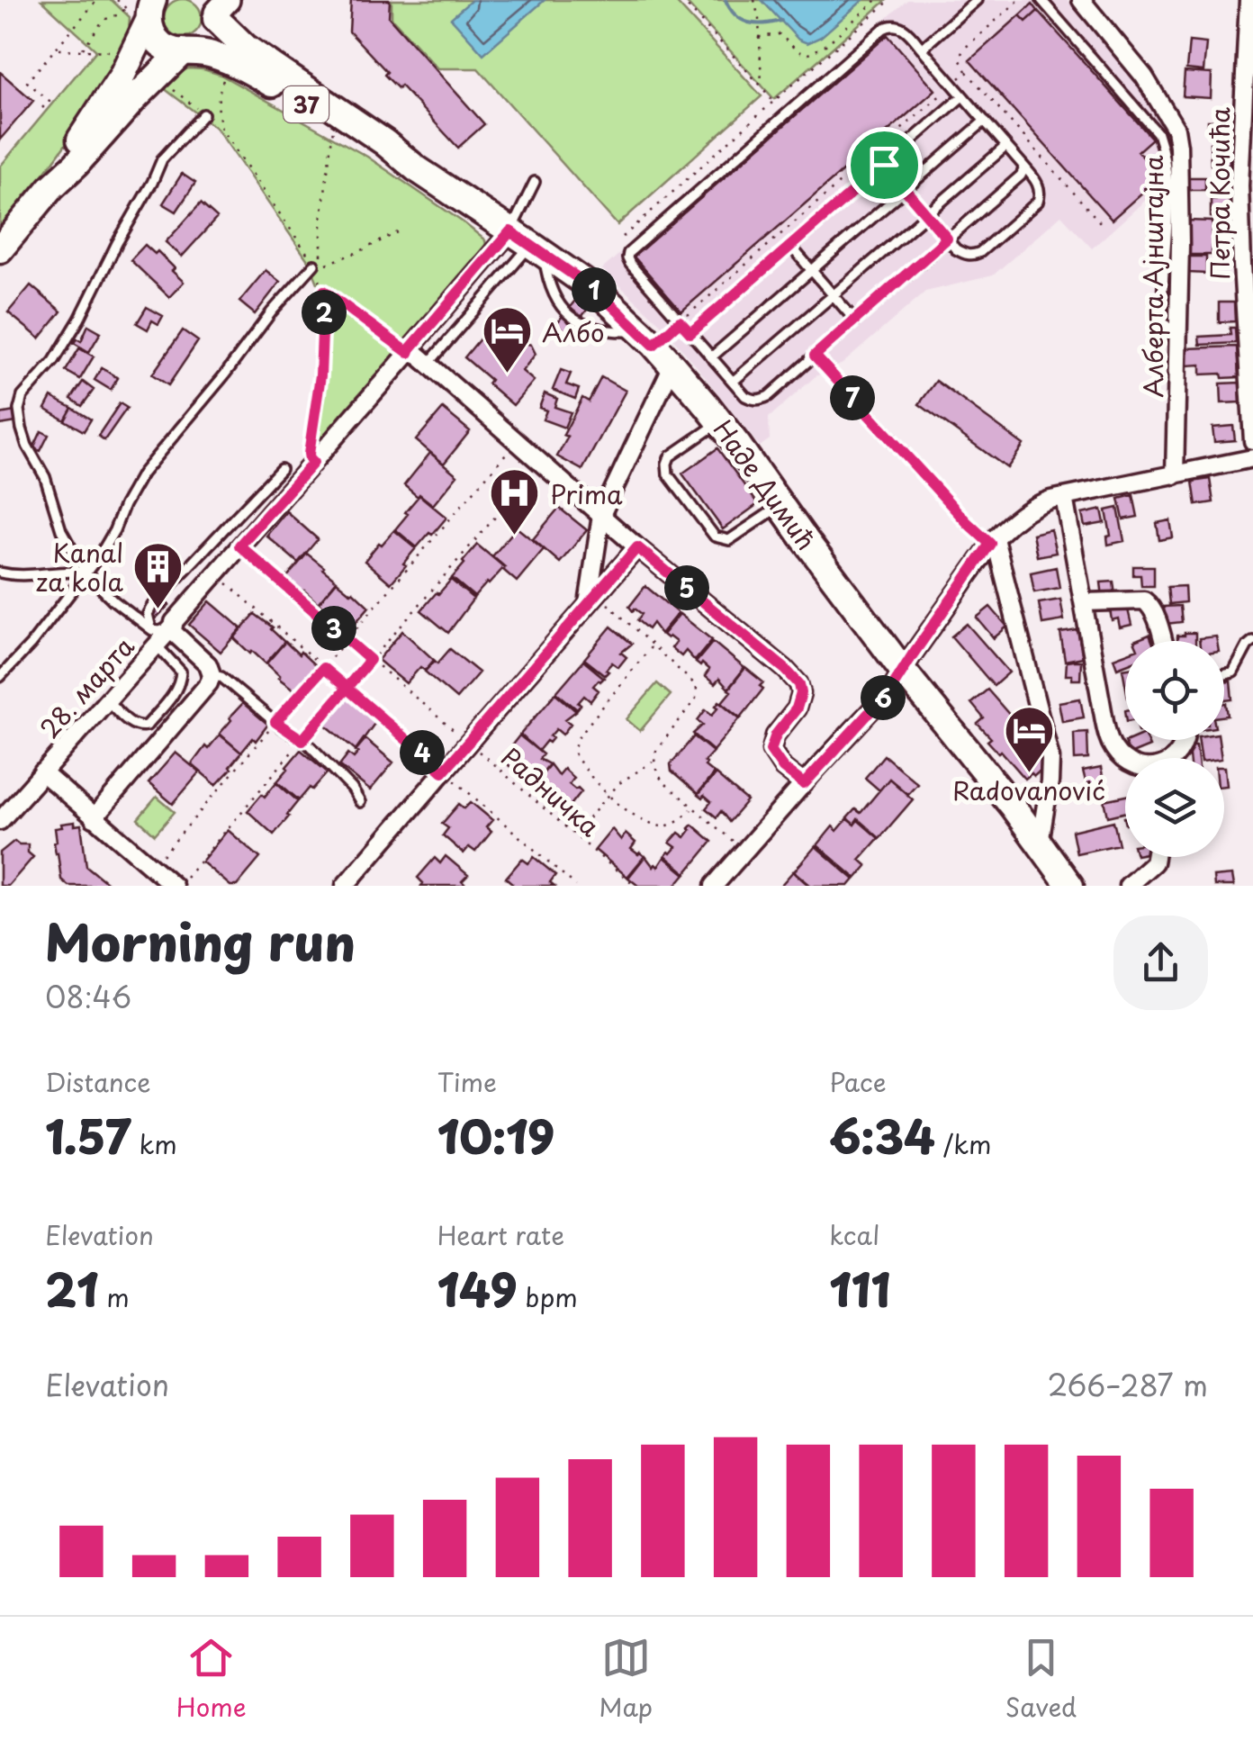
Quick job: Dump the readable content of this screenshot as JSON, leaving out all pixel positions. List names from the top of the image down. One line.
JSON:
{"streets":{"main road":["37","Наде Димић"],"street":["Петра Кочића","Алберта Ајнштајна","28. марта"],"path":["Радничка"]},"crossings":[["37","Наде Димић"],["Наде Димић","28. марта"],["28. марта","Радничка"]],"places":{"hotel":["Албо","Radovanović"],"hospital":["Prima"],"building":["Kanal za kola"]},"page":{"pins":["1","2","7","5","3","6","4"],"heading":["Morning run","08:46"],"stats":[["Distance","1.57 km"],["Time","10:19"],["Pace","6:34 /km"],["Elevation","21 m"],["Heart rate","149 bpm"],["kcal","111"]],"chart":["Elevation","266–287 m"],"tabs":["Home","Map","Saved"]}}
